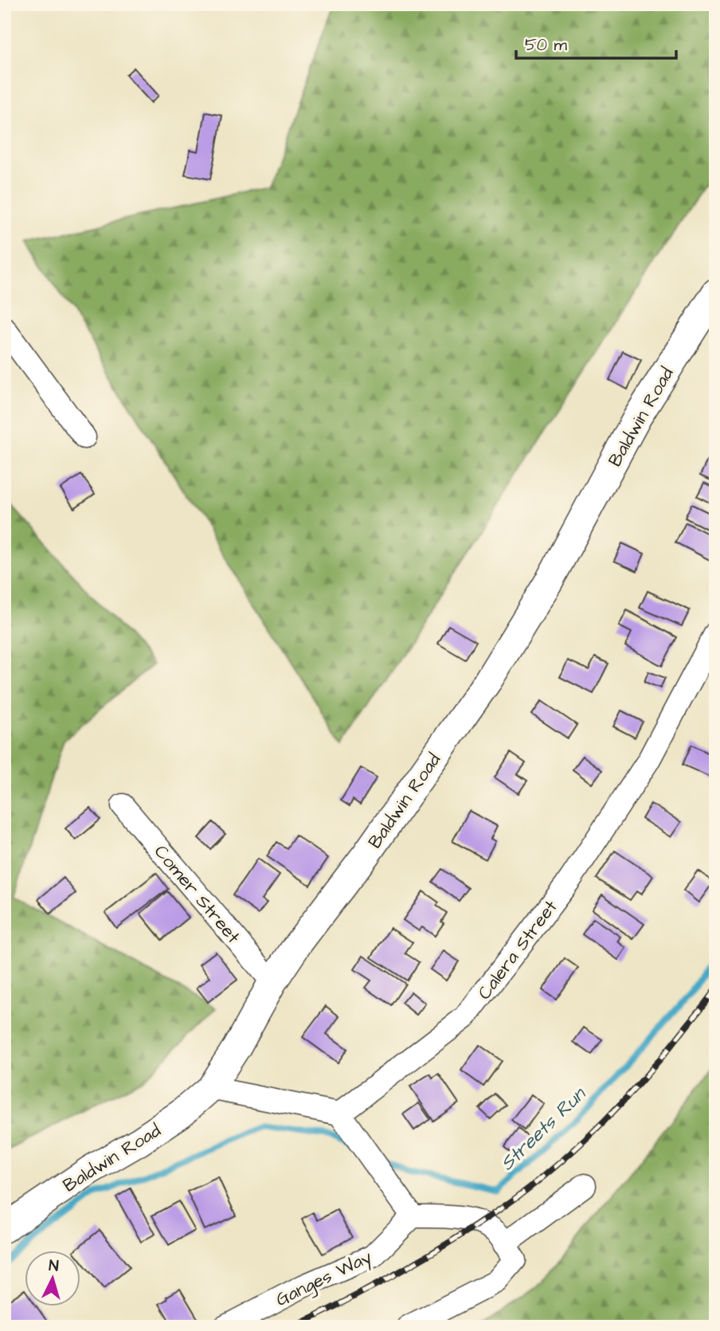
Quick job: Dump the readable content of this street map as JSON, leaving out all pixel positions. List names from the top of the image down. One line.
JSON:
{"streets":{"main road":["Baldwin Road"],"street":["Comer Street","Calera Street","Ganges Way"]},"crossings":[["Baldwin Road","Comer Street"]],"water":["Streets Run"],"scale_bar":"50 m","north":"top"}
